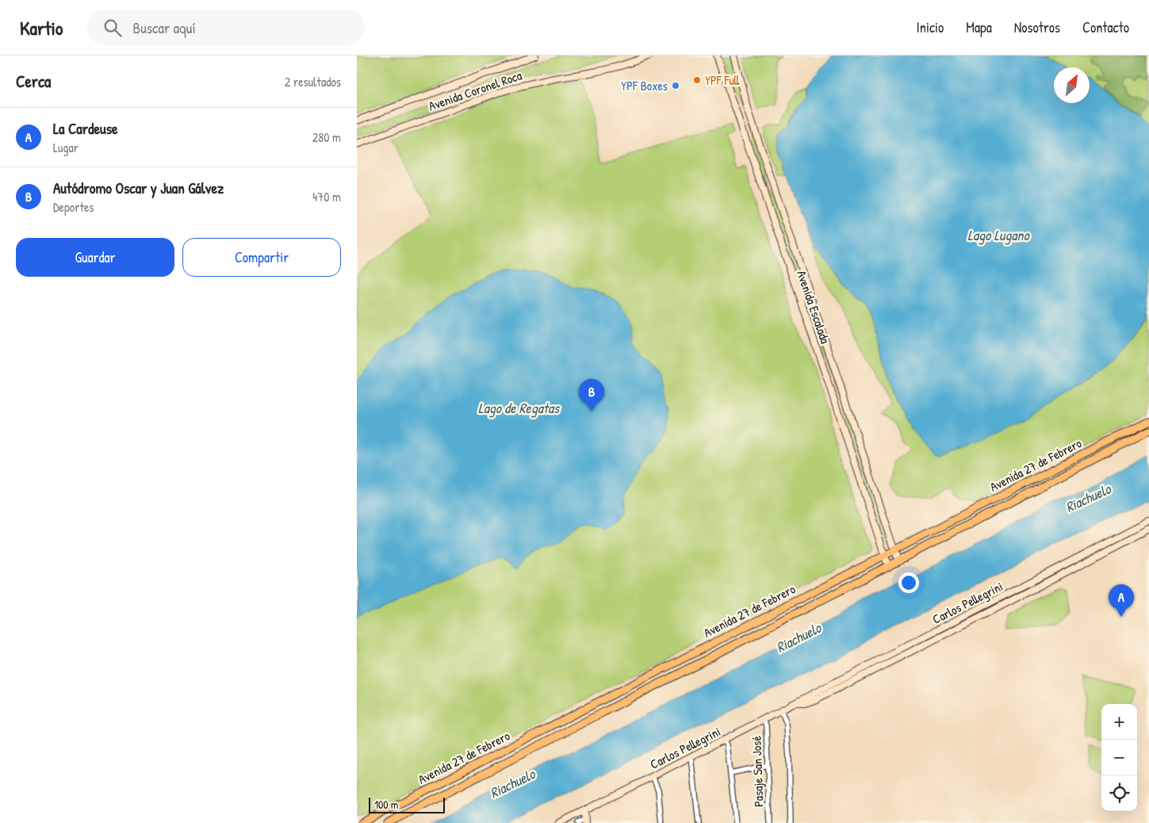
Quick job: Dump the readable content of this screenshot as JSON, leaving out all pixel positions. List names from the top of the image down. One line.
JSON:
{"streets":{"main road":["Avenida Coronel Roca","Avenida Escalada","Avenida 27 de Febrero","Carlos Pellegrini"],"street":["Pasaje San José"]},"crossings":[["Avenida Escalada","Avenida 27 de Febrero"],["Carlos Pellegrini","Pasaje San José"]],"water":["Lago Lugano","Lago de Regatas","Riachuelo"],"places":["YPF Full","YPF Boxes"],"scale_bar":"100 m","north":"top right","page":{"header":"Kartio","search":"Buscar aquí","nav":["Inicio","Mapa","Nosotros","Contacto"],"heading":["Cerca","2 resultados"],"list":[{"mark":"A","name":"La Cardeuse","note":"Lugar","value":"280 m"},{"mark":"B","name":"Autódromo Oscar y Juan Gálvez","note":"Deportes","value":"470 m"}],"buttons":["Guardar","Compartir"],"pins":["B","A"],"map_buttons":["+","−"],"scale":"100 m"}}
